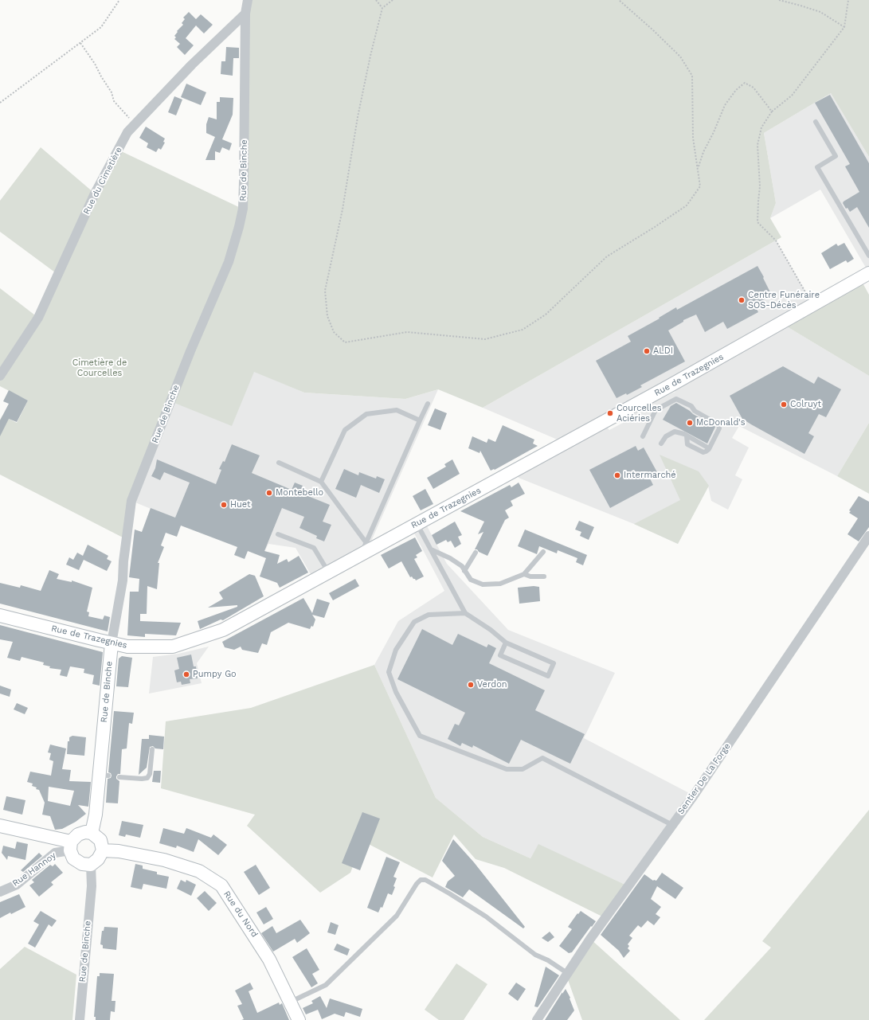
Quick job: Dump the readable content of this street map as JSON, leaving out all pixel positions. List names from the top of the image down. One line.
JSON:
{"streets":{"main road":["Rue de Binche","Rue de Trazegnies","Rue du Nord"],"street":["Rue du Cimetière","Sentier De La Forge","Rue Hannoy"]},"crossings":[["Rue de Binche","Rue du Cimetière"],["Rue de Binche","Rue de Trazegnies"],["Rue de Binche","Rue Hannoy"],["Rue de Binche","Rue du Nord"],["Rue Hannoy","Rue du Nord"]],"parks":["Cimetière de Courcelles"],"places":["Centre Funéraire SOS-Décès","ALDI","Colruyt","Courcelles Aciéries","McDonald's","Intermarché","Montebello","Huet","Pumpy Go","Verdon"]}
